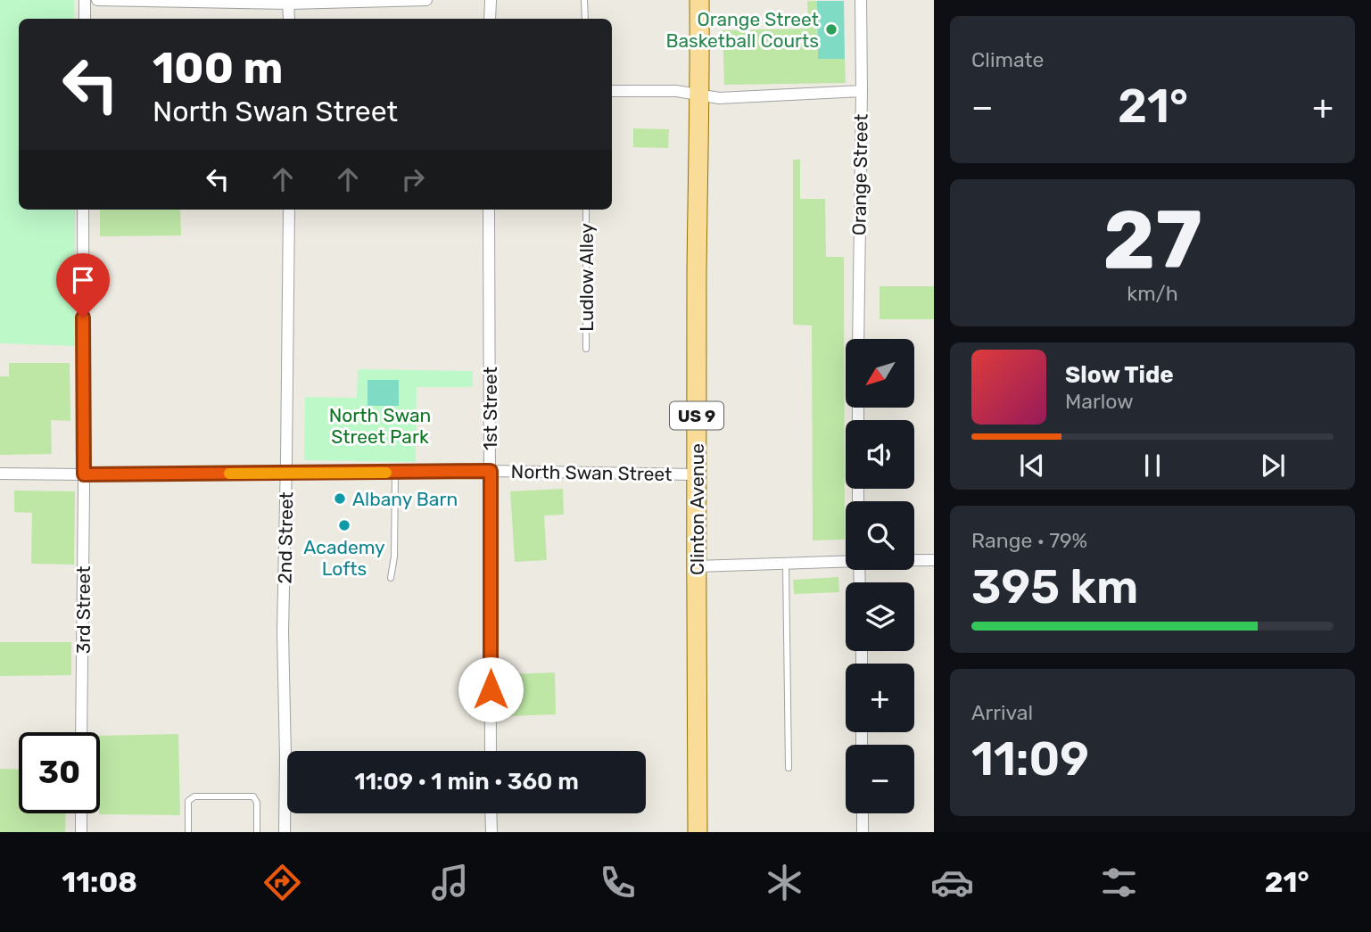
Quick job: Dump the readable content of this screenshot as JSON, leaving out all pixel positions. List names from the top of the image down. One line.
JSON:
{"streets":{"main road":["US 9","Clinton Avenue"],"street":["Orange Street","1st Street","North Swan Street","2nd Street","3rd Street"],"lane":["Ludlow Alley"]},"crossings":[["1st Street","North Swan Street"],["North Swan Street","Clinton Avenue"],["North Swan Street","2nd Street"],["North Swan Street","3rd Street"]],"parks":["North Swan Street Park"],"places":["Orange Street Basketball Courts","Albany Barn","Academy Lofts"],"north":"bottom left","page":{"tile":["Climate",["27","km/h"],["Range · 79%","395 km"],["Arrival","11:09"]],"turn":["100 m","North Swan Street"],"heat":["−","21°","+"],"map_buttons":["+","−"],"song":["Slow Tide","Marlow"],"limit":"30","trip":"11:09 · 1 min · 360 m","tabs":["11:08","21°"]}}
